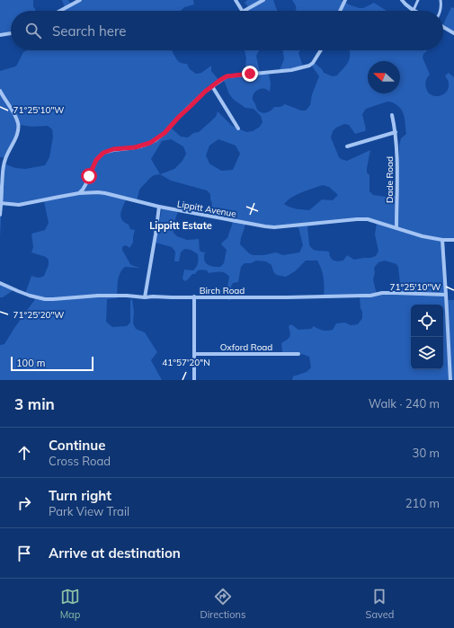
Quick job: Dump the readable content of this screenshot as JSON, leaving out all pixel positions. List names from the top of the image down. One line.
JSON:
{"streets":{"street":["Dade Road","Lippitt Avenue","Birch Road","Oxford Road"]},"crossings":[["Dade Road","Lippitt Avenue"]],"districts":["Lippitt Estate"],"scale_bar":"100 m","north":"left","page":{"search":"Search here","scale":"100 m","heading":["3 min","Walk · 240 m"],"list":[["Continue","Cross Road","30 m"],["Turn right","Park View Trail","210 m"],"Arrive at destination"],"nav":["Map","Directions","Saved"]},"coordinates":["71°25'10\"W","71°25'20\"W","41°57'20\"N"]}
